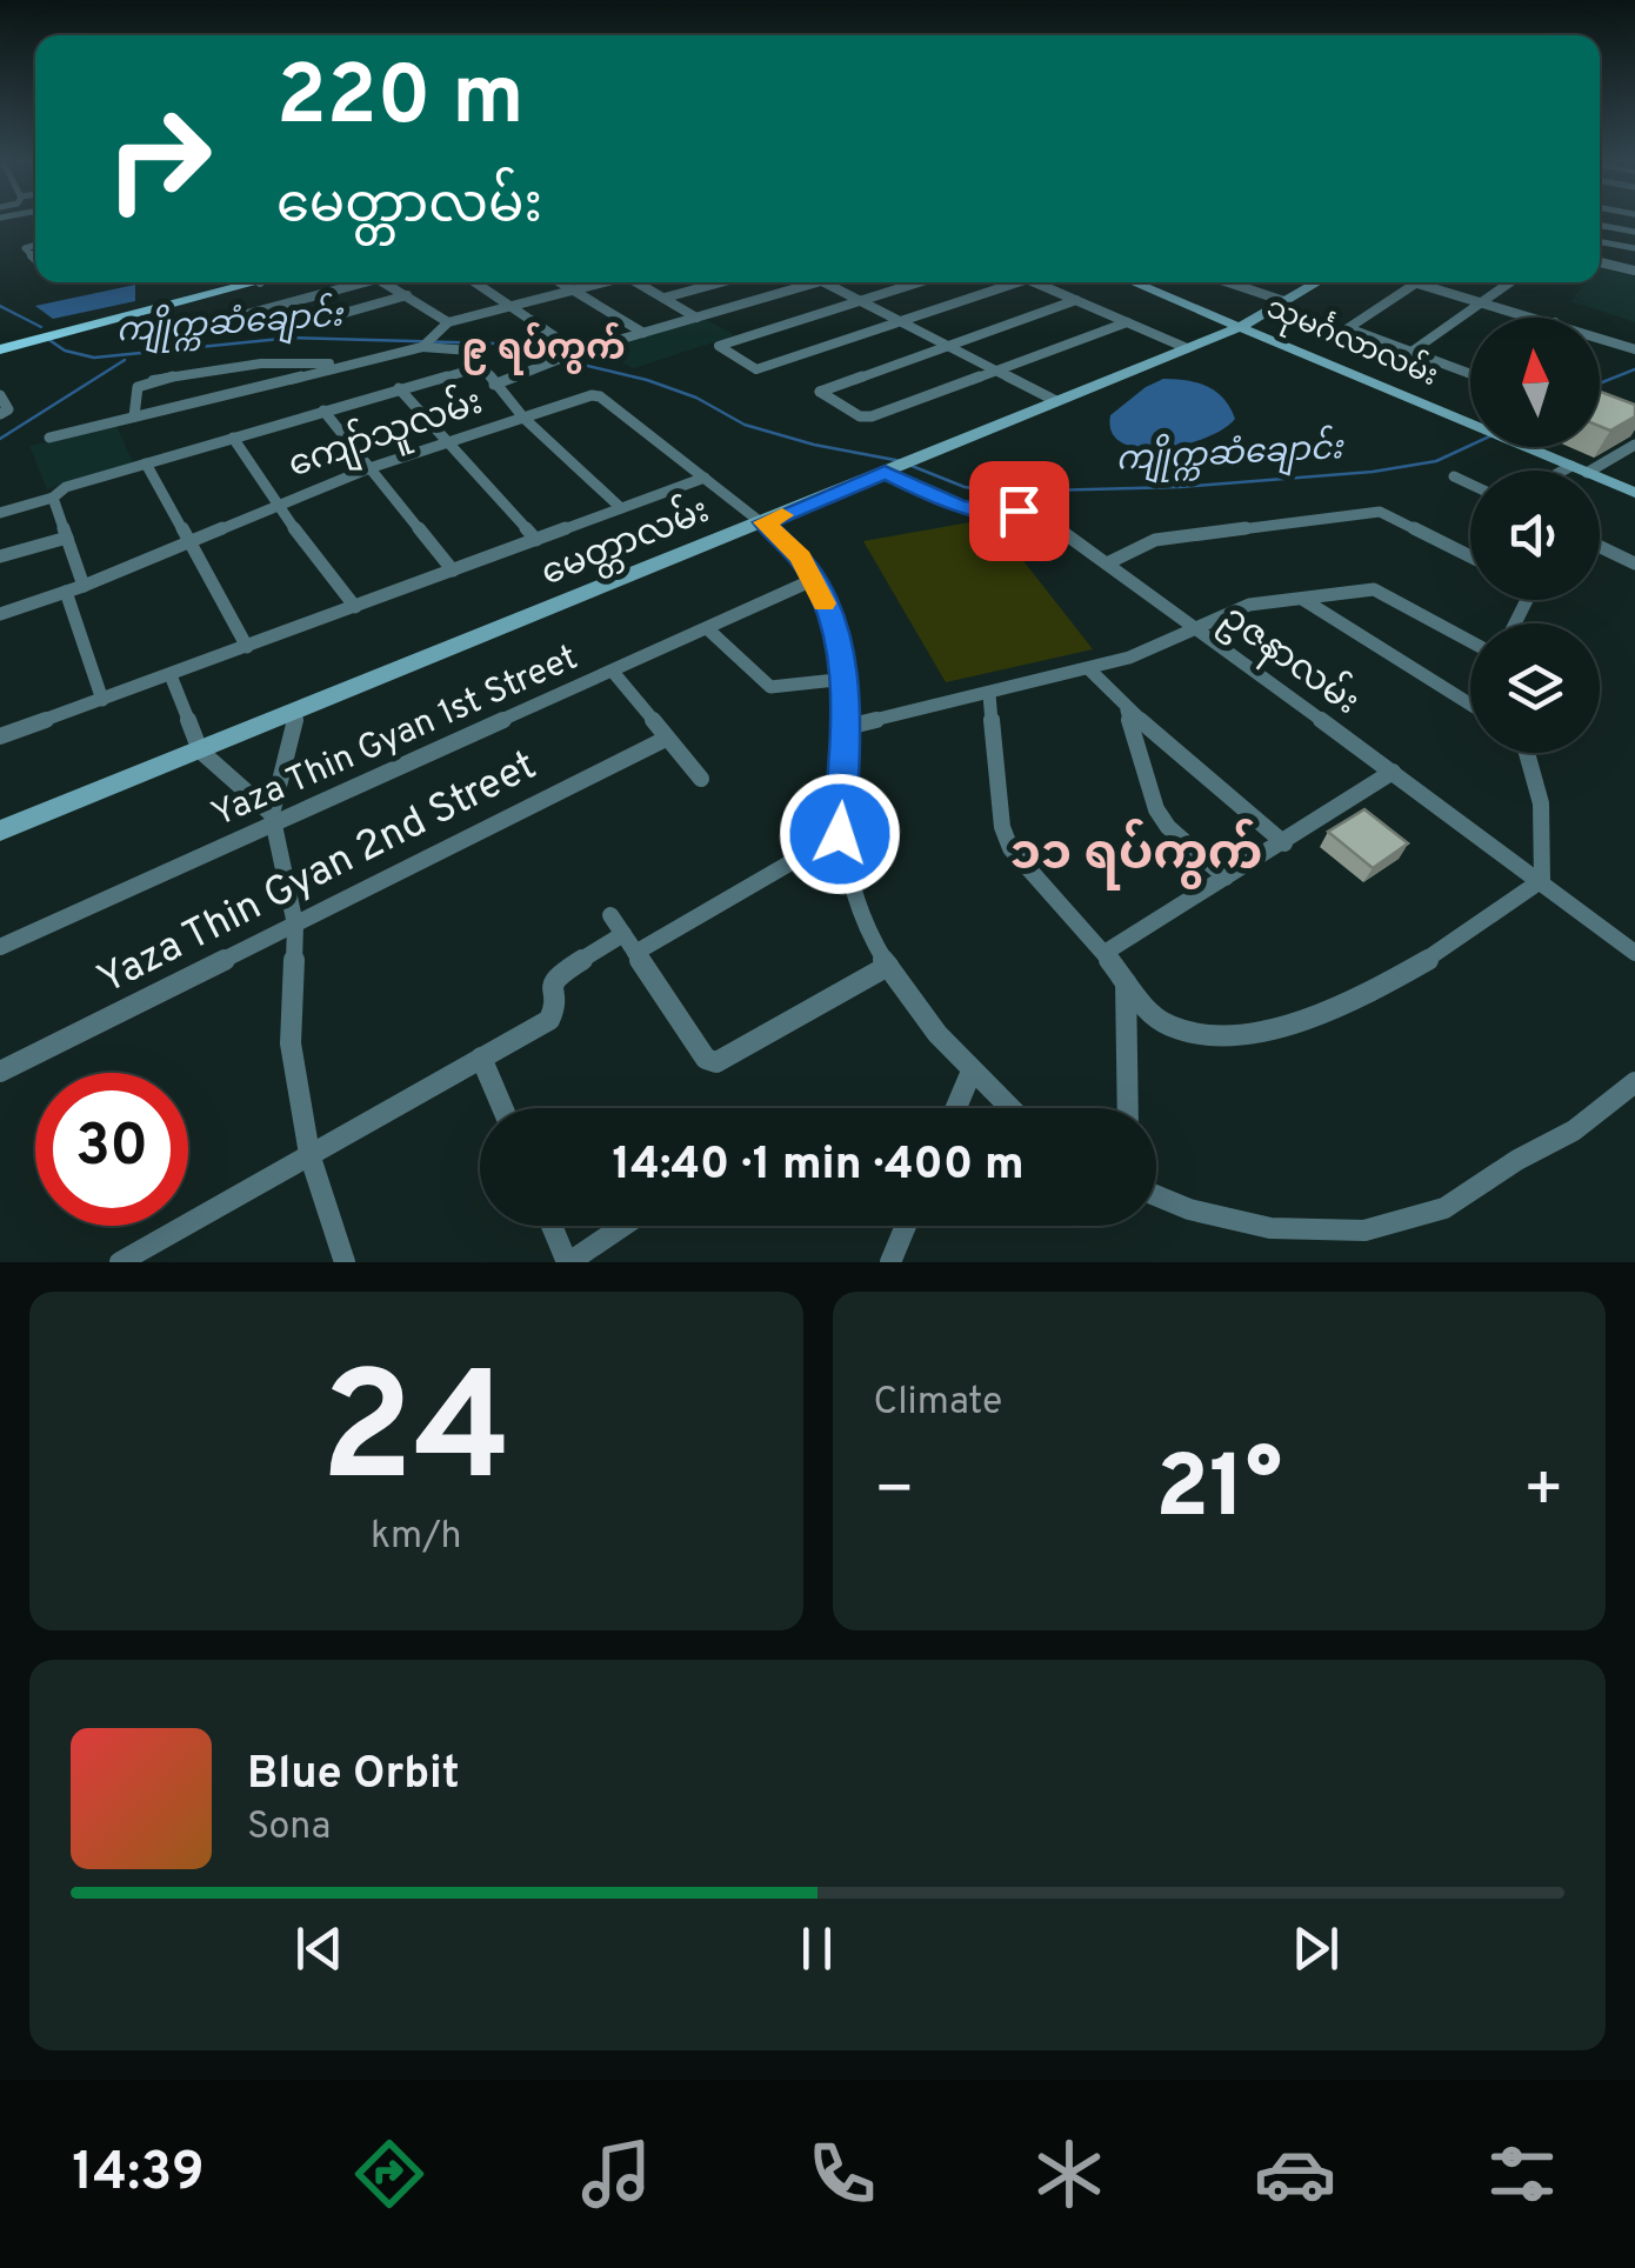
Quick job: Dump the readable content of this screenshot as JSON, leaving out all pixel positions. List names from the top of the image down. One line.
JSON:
{"streets":{"main road":["သုမင်္ဂလာလမ်း","မေတ္တာလမ်း"],"street":["ကျော်သူလမ်း","ဥဇနာလမ်း","Yaza Thin Gyan 1st Street","Yaza Thin Gyan 2nd Street"]},"crossings":[["သုမင်္ဂလာလမ်း","မေတ္တာလမ်း"],["ကျော်သူလမ်း","မေတ္တာလမ်း"],["ကျော်သူလမ်း","Yaza Thin Gyan 1st Street"],["မေတ္တာလမ်း","ဥဇနာလမ်း"]],"districts":["၉ ရပ်ကွက်","၁၁ ရပ်ကွက်"],"water":["ကျိုက္ကဆံချောင်း"],"north":"top","page":{"turn":["220 m","မေတ္တာလမ်း"],"limit":"30","trip":"14:40 · 1 min · 400 m","tile":[["24","km/h"],"Climate"],"heat":["−","21°","+"],"song":["Blue Orbit","Sona"],"tabs":"14:39"}}
